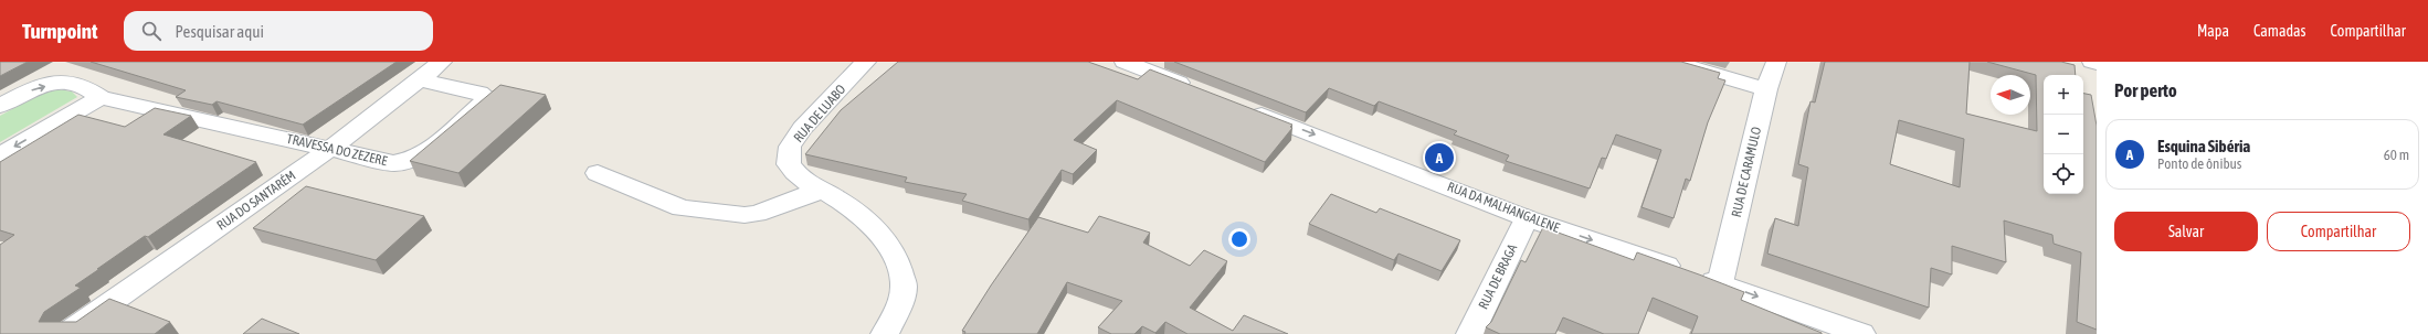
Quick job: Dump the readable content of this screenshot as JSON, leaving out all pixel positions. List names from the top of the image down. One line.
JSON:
{"streets":{"street":["RUA DE LUABO","TRAVESSA DO ZEZERE","RUA DE CARAMULO","RUA DO SANTARÉM","RUA DA MALHANGALENE","RUA DE BRAGA"]},"crossings":[["TRAVESSA DO ZEZERE","RUA DO SANTARÉM"],["RUA DE CARAMULO","RUA DA MALHANGALENE"],["RUA DA MALHANGALENE","RUA DE BRAGA"]],"one_way":["RUA DA MALHANGALENE"],"north":"left","page":{"header":"Turnpoint","search":"Pesquisar aqui","nav":["Mapa","Camadas","Compartilhar"],"heading":"Por perto","map_buttons":["+","−"],"list":[{"mark":"A","name":"Esquina Sibéria","note":"Ponto de ônibus","value":"60 m"}],"pins":"A","buttons":["Salvar","Compartilhar"]}}
